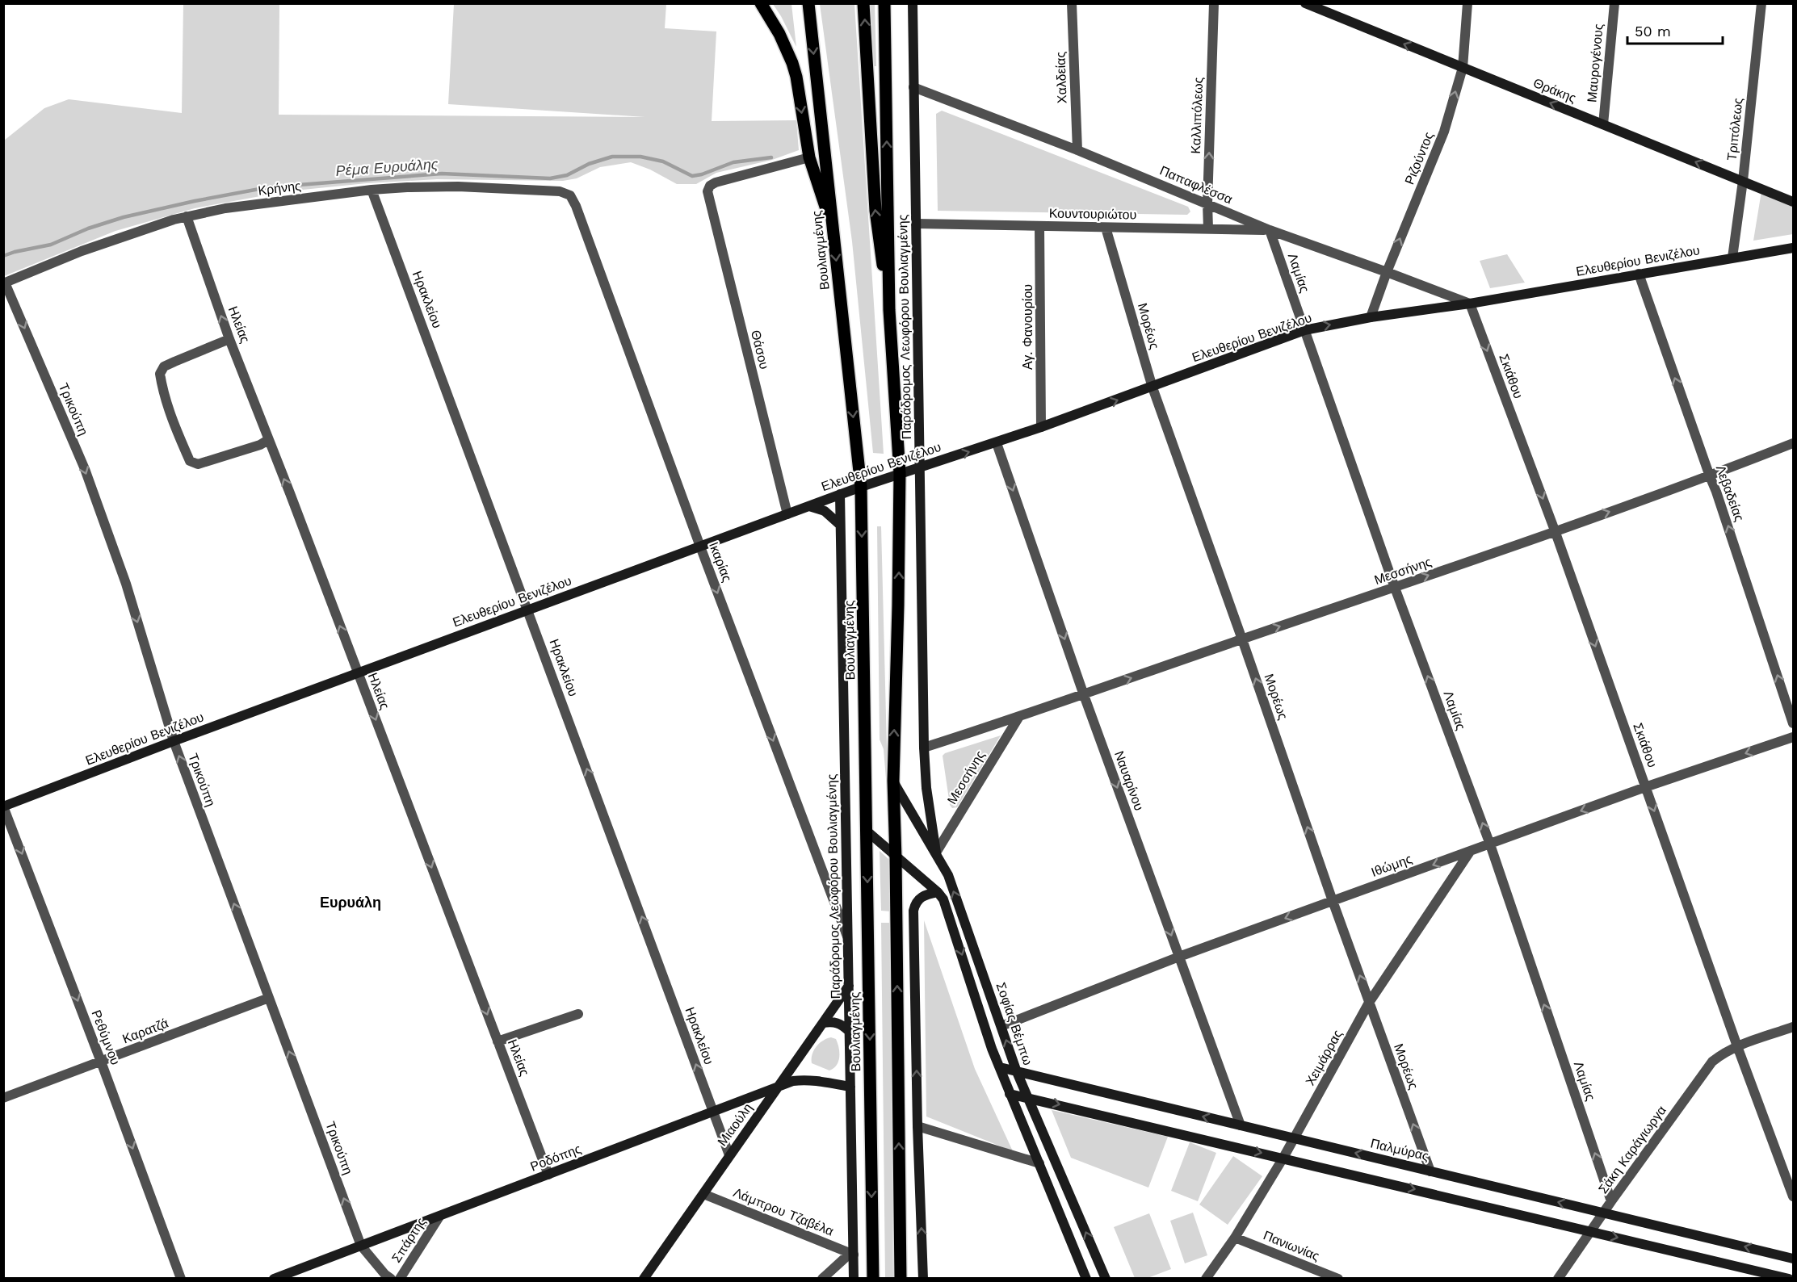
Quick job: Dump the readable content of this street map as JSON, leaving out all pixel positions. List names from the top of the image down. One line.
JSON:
{"streets":{"main road":["Βουλιαγμένης"],"street":["Μαυρογένους","Χαλδείας","Θράκης","Καλλιπόλεως","Τριπόλεως","Ριζούντος","Παπαφλέσσα","Κρήνης","Κουντουριώτου","Ελευθερίου Βενιζέλου","Λαμίας","Ηρακλείου","Ηλείας","Μορέως","Παράδρομος Λεωφόρου Βουλιαγμένης","Αγ. Φανουρίου","Θάσου","Σκιάθου","Τρικούπη","Λεβαδείας","Ικαρίας","Μεσσήνης","Ναυαρίνου","Ιθώμης","Σοφίας Βέμπω","Καρατζά","Ρεθύμνου","Χειμάρρας","Μιαούλη","Παλμύρας","Σάκη Καράγιωργα","Ροδόπης","Λάμπρου Τζαβέλα","Σπάρτης","Πανιωνίας"]},"crossings":[["Μαυρογένους","Θράκης"],["Χαλδείας","Παπαφλέσσα"],["Θράκης","Τριπόλεως"],["Θράκης","Ριζούντος"],["Καλλιπόλεως","Παπαφλέσσα"],["Καλλιπόλεως","Κουντουριώτου"],["Τριπόλεως","Ελευθερίου Βενιζέλου"],["Ριζούντος","Παπαφλέσσα"],["Ριζούντος","Ελευθερίου Βενιζέλου"],["Παπαφλέσσα","Κουντουριώτου"],["Παπαφλέσσα","Ελευθερίου Βενιζέλου"],["Παπαφλέσσα","Λαμίας"],["Παπαφλέσσα","Παράδρομος Λεωφόρου Βουλιαγμένης"],["Παπαφλέσσα","Σκιάθου"],["Κρήνης","Ηρακλείου"],["Κρήνης","Ηλείας"],["Κρήνης","Τρικούπη"],["Κρήνης","Ικαρίας"],["Κουντουριώτου","Λαμίας"],["Κουντουριώτου","Μορέως"],["Κουντουριώτου","Παράδρομος Λεωφόρου Βουλιαγμένης"],["Κουντουριώτου","Αγ. Φανουρίου"],["Βουλιαγμένης","Ελευθερίου Βενιζέλου"],["Ελευθερίου Βενιζέλου","Λαμίας"],["Ελευθερίου Βενιζέλου","Ηρακλείου"],["Ελευθερίου Βενιζέλου","Ηλείας"],["Ελευθερίου Βενιζέλου","Μορέως"],["Ελευθερίου Βενιζέλου","Παράδρομος Λεωφόρου Βουλιαγμένης"],["Ελευθερίου Βενιζέλου","Αγ. Φανουρίου"],["Ελευθερίου Βενιζέλου","Θάσου"],["Ελευθερίου Βενιζέλου","Σκιάθου"],["Ελευθερίου Βενιζέλου","Τρικούπη"],["Ελευθερίου Βενιζέλου","Λεβαδείας"],["Ελευθερίου Βενιζέλου","Ικαρίας"],["Ελευθερίου Βενιζέλου","Ναυαρίνου"],["Ελευθερίου Βενιζέλου","Ρεθύμνου"],["Λαμίας","Μεσσήνης"],["Λαμίας","Ιθώμης"],["Λαμίας","Σάκη Καράγιωργα"],["Ηρακλείου","Μιαούλη"],["Ηρακλείου","Ροδόπης"],["Ηλείας","Ροδόπης"],["Μορέως","Μεσσήνης"],["Μορέως","Ιθώμης"],["Μορέως","Χειμάρρας"],["Μορέως","Παλμύρας"],["Παράδρομος Λεωφόρου Βουλιαγμένης","Ικαρίας"],["Παράδρομος Λεωφόρου Βουλιαγμένης","Μεσσήνης"],["Παράδρομος Λεωφόρου Βουλιαγμένης","Σοφίας Βέμπω"],["Παράδρομος Λεωφόρου Βουλιαγμένης","Μιαούλη"],["Παράδρομος Λεωφόρου Βουλιαγμένης","Ροδόπης"],["Παράδρομος Λεωφόρου Βουλιαγμένης","Λάμπρου Τζαβέλα"],["Σκιάθου","Μεσσήνης"],["Σκιάθου","Ιθώμης"],["Σκιάθου","Σάκη Καράγιωργα"],["Τρικούπη","Καρατζά"],["Τρικούπη","Ροδόπης"],["Λεβαδείας","Μεσσήνης"],["Μεσσήνης","Ναυαρίνου"],["Μεσσήνης","Σοφίας Βέμπω"],["Ναυαρίνου","Ιθώμης"],["Ναυαρίνου","Παλμύρας"],["Ιθώμης","Σοφίας Βέμπω"],["Ιθώμης","Χειμάρρας"],["Σοφίας Βέμπω","Παλμύρας"],["Καρατζά","Ρεθύμνου"],["Χειμάρρας","Παλμύρας"],["Χειμάρρας","Πανιωνίας"],["Μιαούλη","Ροδόπης"],["Μιαούλη","Λάμπρου Τζαβέλα"],["Παλμύρας","Σάκη Καράγιωργα"],["Ροδόπης","Σπάρτης"]],"one_way":["Θράκης","Καλλιπόλεως","Ριζούντος","Λαμίας","Ηρακλείου","Μορέως","Σκιάθου","Λεβαδείας","Ικαρίας","Μεσσήνης","Ναυαρίνου","Ιθώμης","Ρεθύμνου"],"districts":["Ευρυάλη"],"water":["Ρέμα Ευρυάλης"],"scale_bar":"50 m"}
